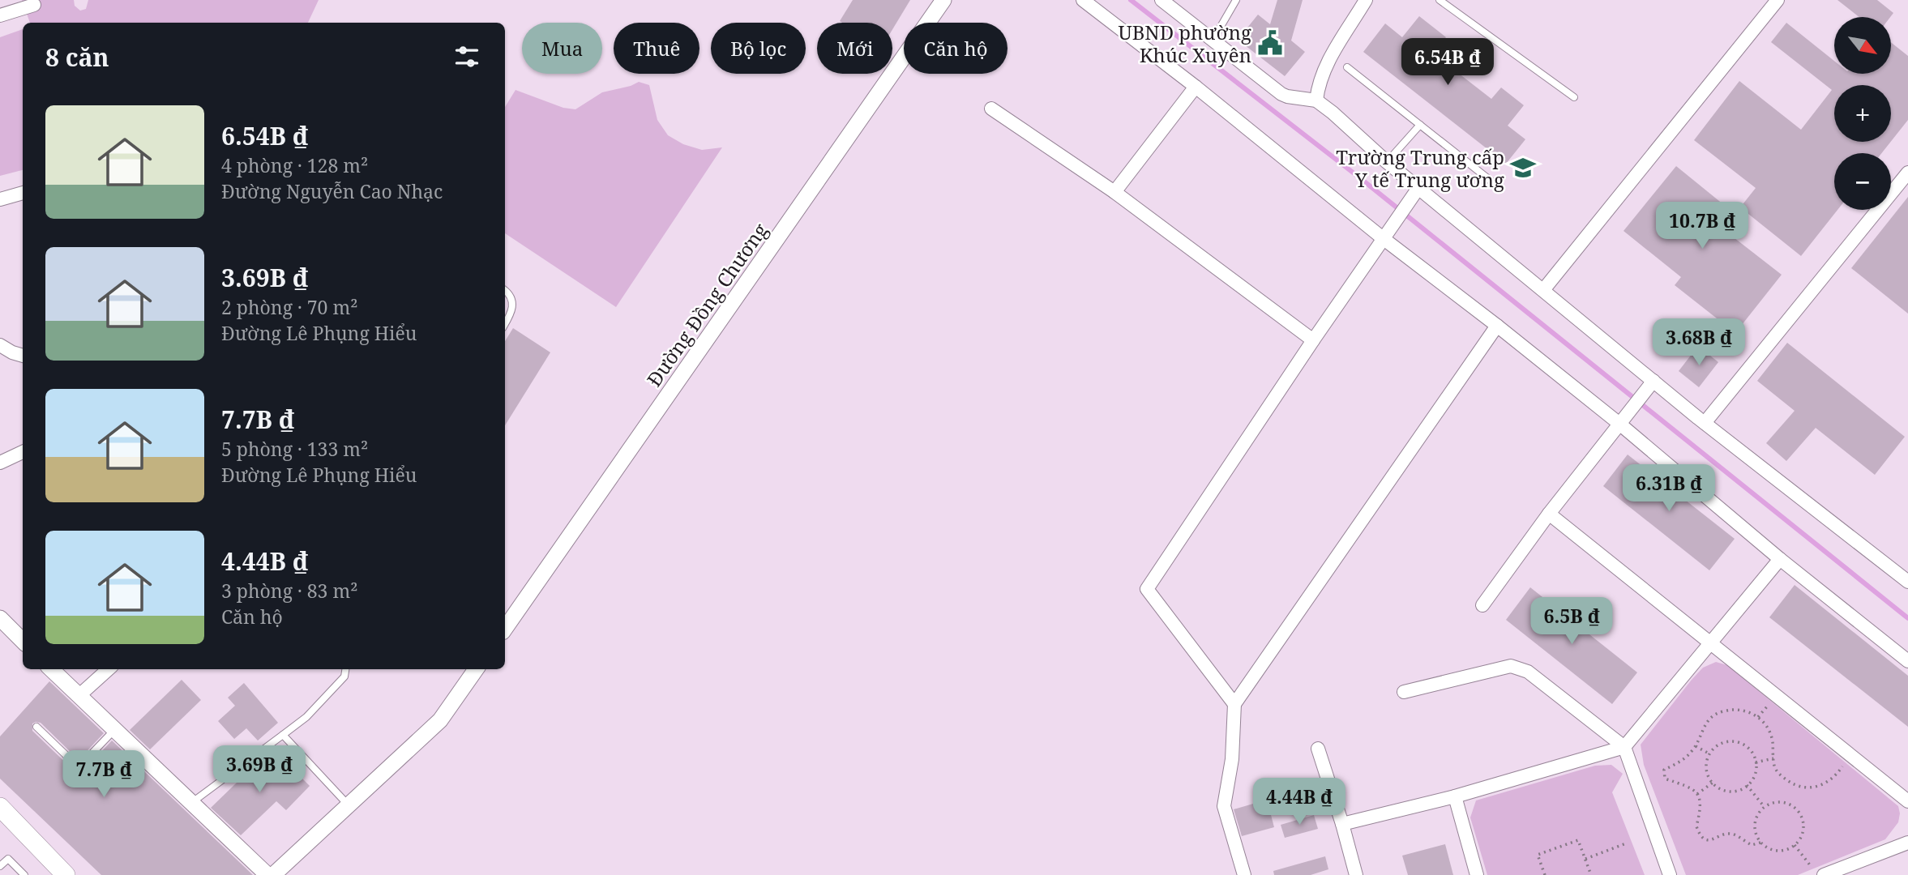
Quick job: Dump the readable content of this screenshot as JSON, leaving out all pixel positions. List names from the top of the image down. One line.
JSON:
{"streets":{"street":["Đường Đồng Chương"]},"places":{"public building":["UBND phường Khúc Xuyên"],"school or university":["Trường Trung cấp Y tế Trung ương"]},"north":"bottom right","page":{"map_buttons":["+","−"],"chip":["Mua","Thuê","Bộ lọc","Mới","Căn hộ"],"heading":"8 căn","price":["6.54B ₫","10.7B ₫","3.68B ₫","6.31B ₫","6.5B ₫","3.69B ₫","7.7B ₫","4.44B ₫"],"list":[{"name":"6.54B ₫","note":"4 phòng · 128 m² · Đường Nguyễn Cao Nhạc"},{"name":"3.69B ₫","note":"2 phòng · 70 m² · Đường Lê Phụng Hiểu"},{"name":"7.7B ₫","note":"5 phòng · 133 m² · Đường Lê Phụng Hiểu"},{"name":"4.44B ₫","note":"3 phòng · 83 m² · Căn hộ"}]}}
